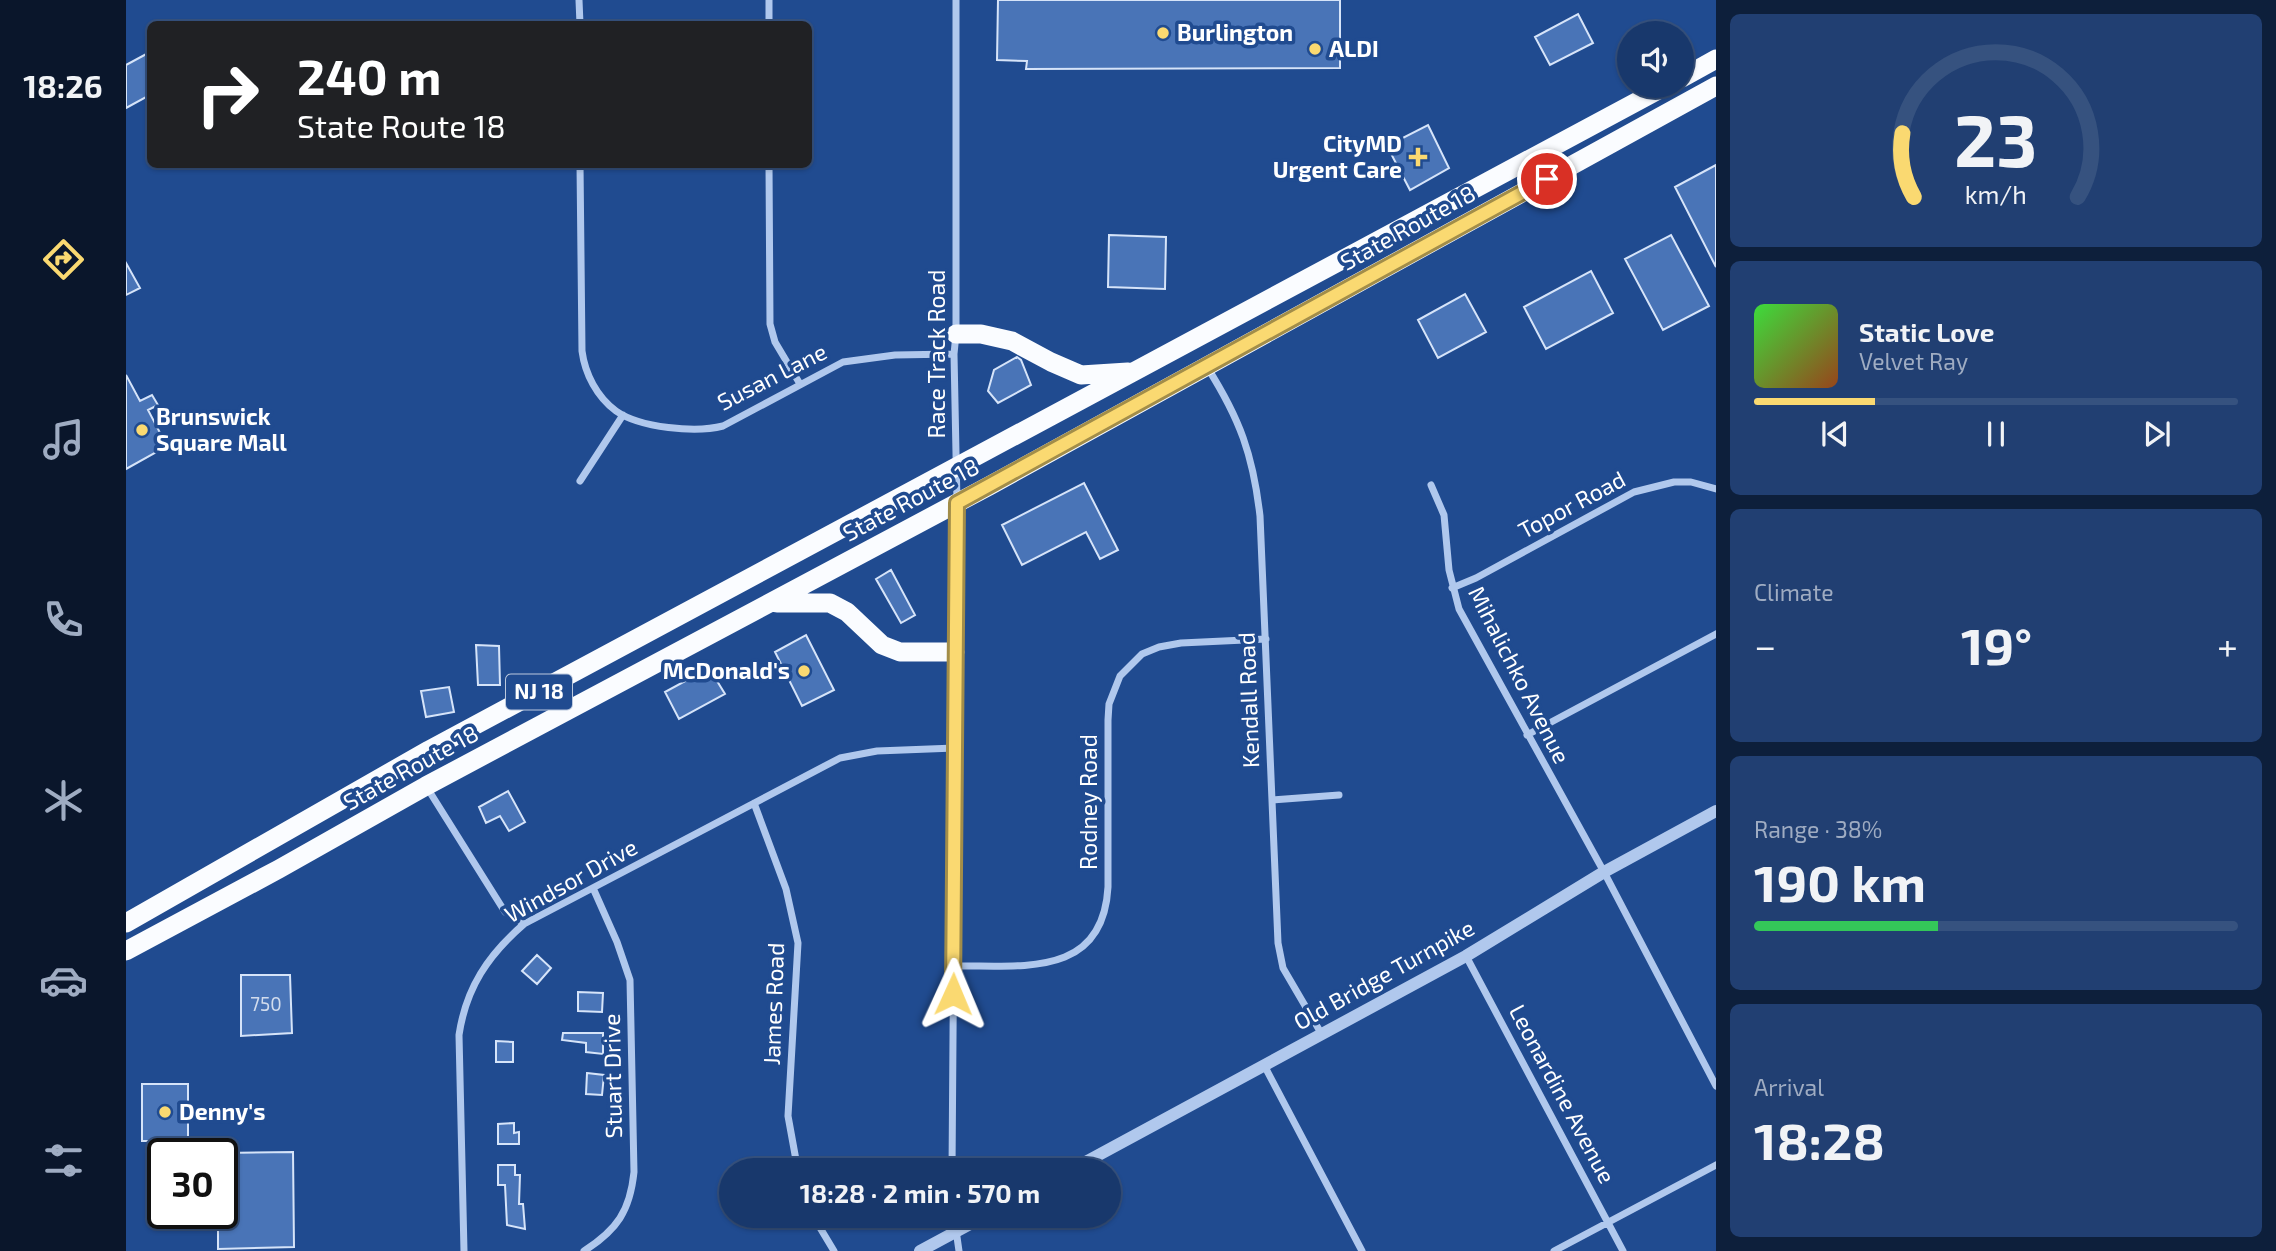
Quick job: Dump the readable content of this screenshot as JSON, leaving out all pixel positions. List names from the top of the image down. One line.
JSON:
{"streets":{"highway":["State Route 18","NJ 18"],"street":["Race Track Road","Susan Lane","Topor Road","Mihalichko Avenue","Kendall Road","Rodney Road","Windsor Drive","Old Bridge Turnpike","James Road","Stuart Drive","Leonardine Avenue"]},"crossings":[["State Route 18","Race Track Road"],["State Route 18","Kendall Road"],["Race Track Road","Susan Lane"],["Race Track Road","Rodney Road"],["Race Track Road","Windsor Drive"],["Topor Road","Mihalichko Avenue"],["Mihalichko Avenue","Old Bridge Turnpike"],["Kendall Road","Rodney Road"],["Kendall Road","Old Bridge Turnpike"],["Windsor Drive","James Road"],["Windsor Drive","Stuart Drive"],["Old Bridge Turnpike","Leonardine Avenue"]],"places":{"other":["Burlington","ALDI","Brunswick Square Mall","McDonald's","Denny's"],"health":["CityMD Urgent Care"]},"house_numbers":["750"],"page":{"tabs":"18:26","turn":["240 m","State Route 18"],"song":["Static Love","Velvet Ray"],"tile":["Climate",["Range · 38%","190 km"],["Arrival","18:28"]],"heat":["−","19°","+"],"limit":"30","trip":"18:28 · 2 min · 570 m","gauge":["23","km/h"]}}
